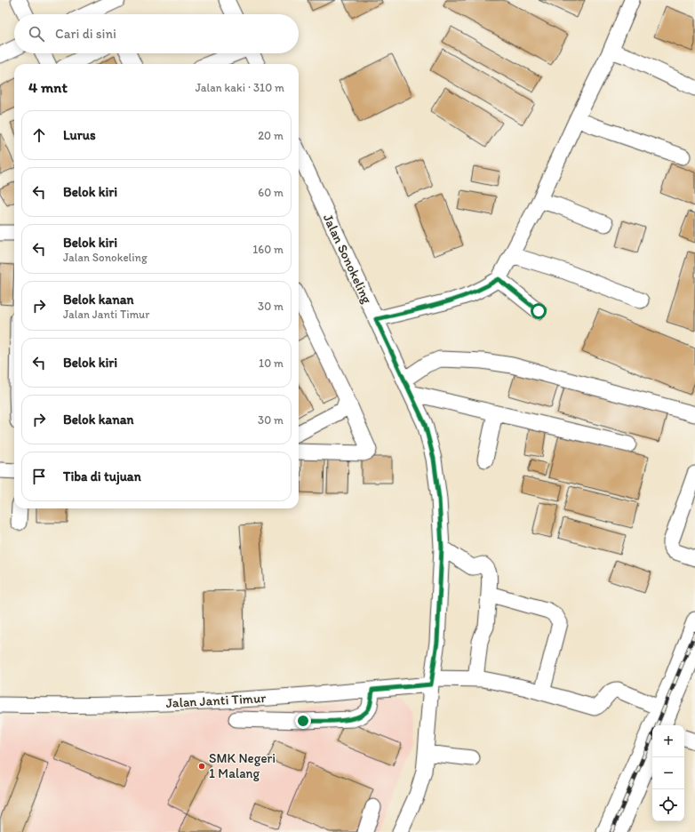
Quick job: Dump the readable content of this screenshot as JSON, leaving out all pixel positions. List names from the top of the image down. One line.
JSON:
{"streets":{"street":["Jalan Sonokeling","Jalan Janti Timur"]},"crossings":[["Jalan Sonokeling","Jalan Janti Timur"]],"places":["SMK Negeri 1 Malang"],"page":{"search":"Cari di sini","heading":["4 mnt","Jalan kaki · 310 m"],"list":[["Lurus","20 m"],["Belok kiri","60 m"],["Belok kiri","Jalan Sonokeling","160 m"],["Belok kanan","Jalan Janti Timur","30 m"],["Belok kiri","10 m"],["Belok kanan","30 m"],"Tiba di tujuan"],"map_buttons":["+","−"]}}
